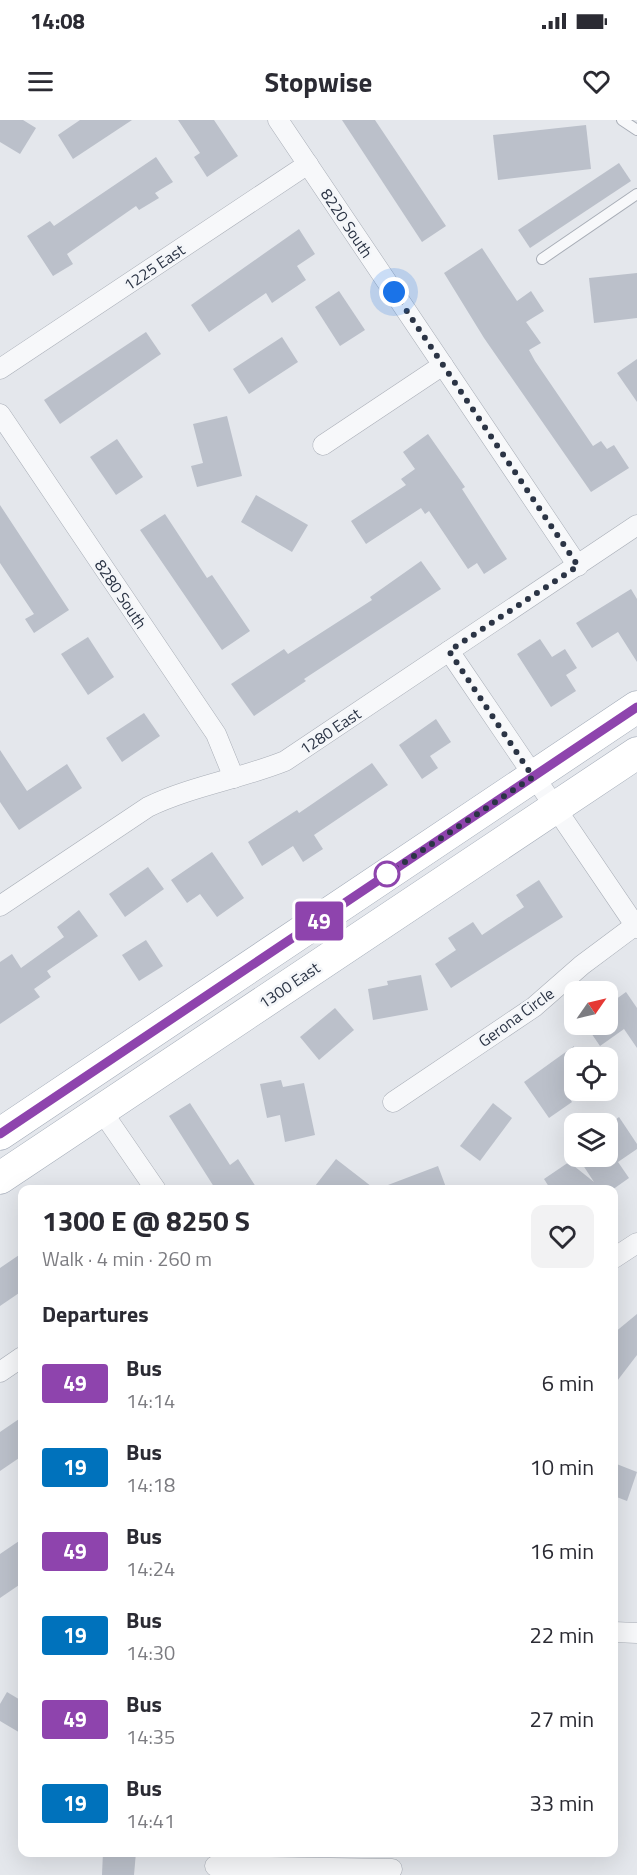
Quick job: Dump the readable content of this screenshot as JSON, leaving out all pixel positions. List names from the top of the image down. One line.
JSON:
{"streets":{"main road":["1300 East"],"street":["8220 South","1225 East","8280 South","1280 East","Gerona Circle"]},"crossings":[["8220 South","1225 East"],["8220 South","1280 East"],["8280 South","1280 East"]],"lines":["bus line 49"],"north":"top right","page":{"status":"14:08","header":"Stopwise","on_map":"49","heading":[["1300 E @ 8250 S","Walk · 4 min · 260 m"],"Departures"],"list":[{"mark":"49","name":"Bus","note":"14:14","value":"6 min"},{"mark":"19","name":"Bus","note":"14:18","value":"10 min"},{"mark":"49","name":"Bus","note":"14:24","value":"16 min"},{"mark":"19","name":"Bus","note":"14:30","value":"22 min"},{"mark":"49","name":"Bus","note":"14:35","value":"27 min"},{"mark":"19","name":"Bus","note":"14:41","value":"33 min"}]}}
